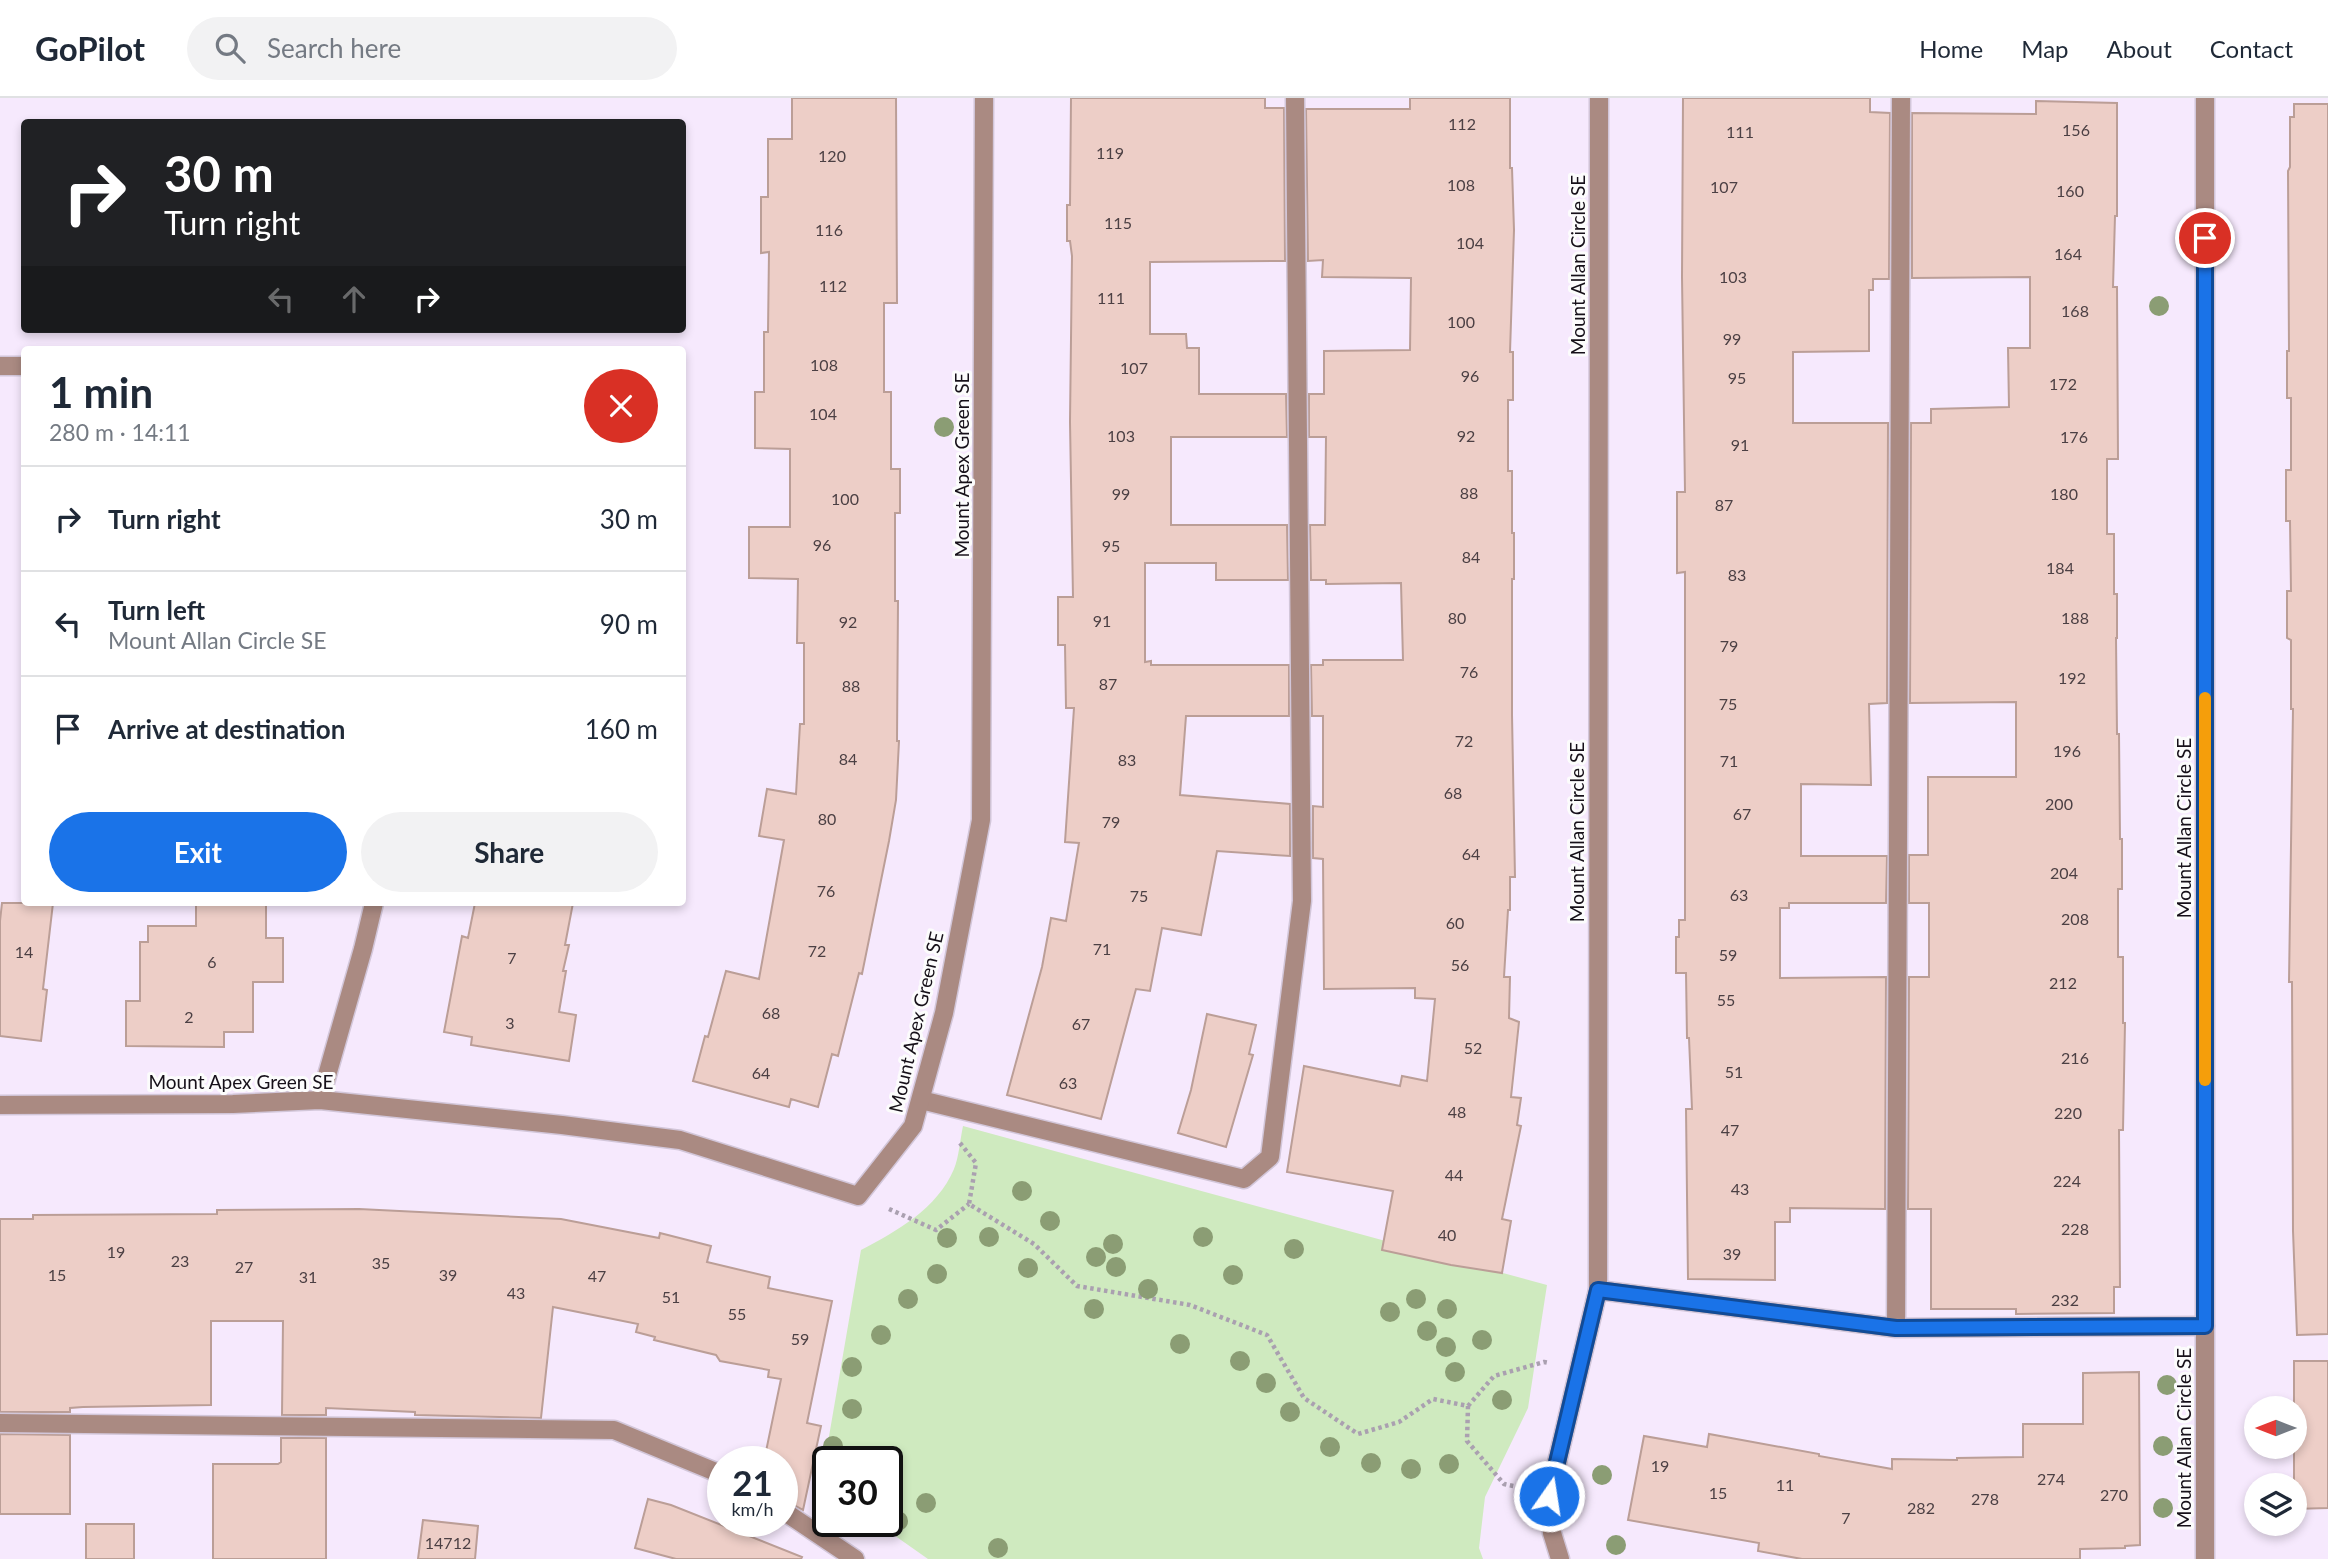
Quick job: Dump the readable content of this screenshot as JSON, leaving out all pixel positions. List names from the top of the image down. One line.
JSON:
{"streets":{"street":["Mount Allan Circle SE","Mount Apex Green SE"]},"house_numbers":["112","156","111","119","120","108","107","160","115","116","104","164","103","112","111","168","100","99","108","107","96","95","172","104","103","92","176","91","88","99","180","100","87","96","95","84","184","83","80","188","91","92","79","76","192","87","88","75","72","196","84","83","71","68","200","67","80","79","64","204","76","63","75","208","60","71","72","14","59","7","6","56","212","55","68","2","3","67","52","216","51","64","63","48","220","47","44","224","43","228","40","19","39","23","35","27","15","39","47","31","43","51","232","55","59","19","274","11","15","270","278","282","7","14712"],"north":"left","page":{"header":"GoPilot","search":"Search here","nav":["Home","Map","About","Contact"],"turn":["30 m","Turn right"],"heading":["1 min","280 m · 14:11"],"list":[{"name":"Turn right","value":"30 m"},{"name":"Turn left","note":"Mount Allan Circle SE","value":"90 m"},{"name":"Arrive at destination","value":"160 m"}],"buttons":["Exit","Share"],"speed":"21 km/h","limit":"30"}}
